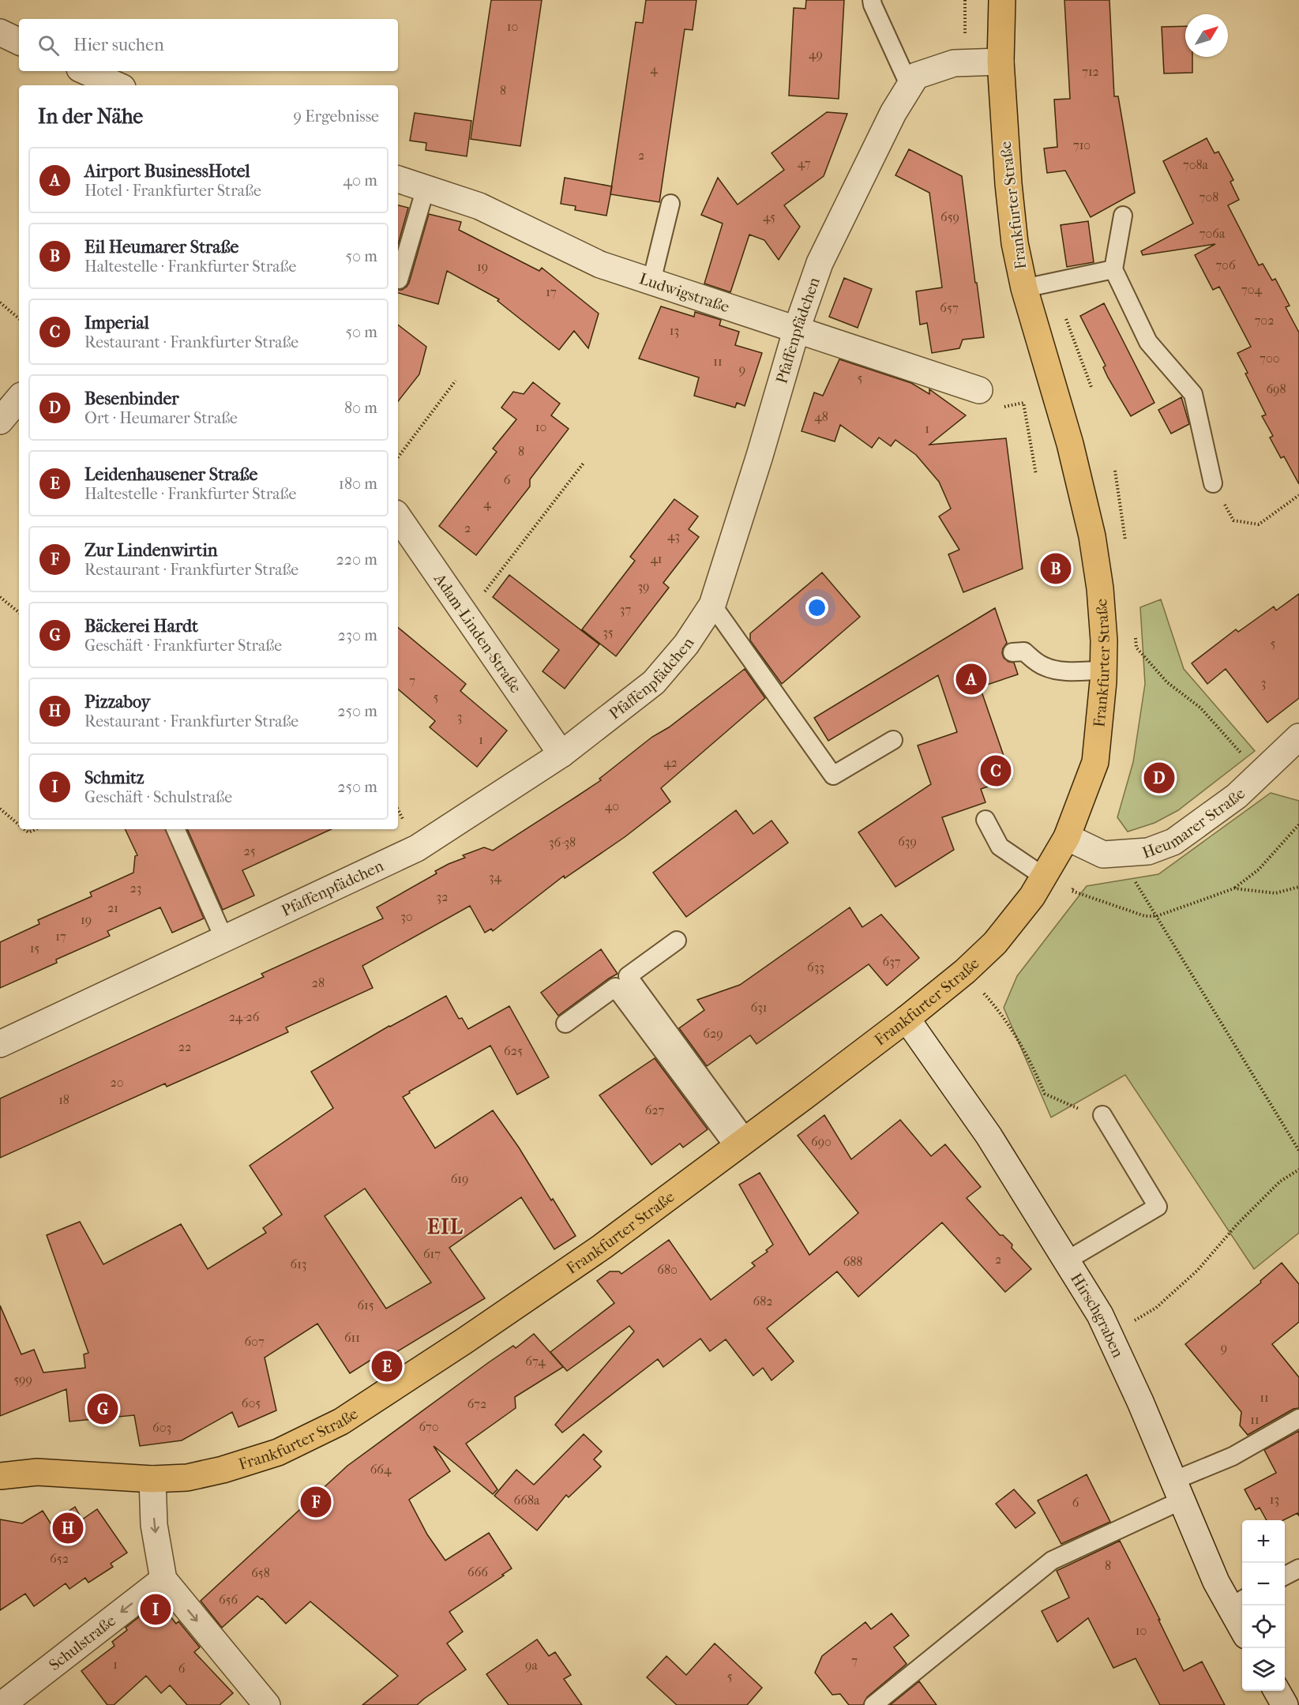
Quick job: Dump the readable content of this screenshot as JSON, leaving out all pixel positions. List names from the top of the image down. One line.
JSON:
{"streets":{"main road":["Frankfurter Straße"],"street":["Ludwigstraße","Pfaffenpfädchen","Adam-Linden-Straße","Heumarer Straße","Hirschgraben","Schulstraße"]},"crossings":[["Frankfurter Straße","Pfaffenpfädchen"],["Frankfurter Straße","Heumarer Straße"],["Frankfurter Straße","Hirschgraben"],["Ludwigstraße","Pfaffenpfädchen"],["Pfaffenpfädchen","Adam-Linden-Straße"]],"one_way":["Schulstraße"],"districts":["EIL"],"house_numbers":["10","49","4","712","8","710","2","47","708a","708","45","659","706a","706","19","704","17","657","702","13","700","11","9","5","698","48","10","1","8","6","4","2","43","41","39","37","35","5","7","3","5","3","1","42","40","639","36-38","25","34","23","32","21","30","19","17","15","637","633","28","631","24-26","629","22","625","20","18","627","690","619","617","2","688","613","680","682","615","611","607","9","674","599","11","605","672","11","670","603","664","13","668a","6","652","8","666","658","656","10","7","1","9a","6","5"],"north":"top right","page":{"search":"Hier suchen","heading":["In der Nähe","9 Ergebnisse"],"list":[{"mark":"A","name":"Airport BusinessHotel","note":"Hotel · Frankfurter Straße","value":"40 m"},{"mark":"B","name":"Eil Heumarer Straße","note":"Haltestelle · Frankfurter Straße","value":"50 m"},{"mark":"C","name":"Imperial","note":"Restaurant · Frankfurter Straße","value":"50 m"},{"mark":"D","name":"Besenbinder","note":"Ort · Heumarer Straße","value":"80 m"},{"mark":"E","name":"Leidenhausener Straße","note":"Haltestelle · Frankfurter Straße","value":"180 m"},{"mark":"F","name":"Zur Lindenwirtin","note":"Restaurant · Frankfurter Straße","value":"220 m"},{"mark":"G","name":"Bäckerei Hardt","note":"Geschäft · Frankfurter Straße","value":"230 m"},{"mark":"H","name":"Pizzaboy","note":"Restaurant · Frankfurter Straße","value":"250 m"},{"mark":"I","name":"Schmitz","note":"Geschäft · Schulstraße","value":"250 m"}],"pins":["B","A","C","D","E","G","F","H","I"],"map_buttons":["+","−"]}}
